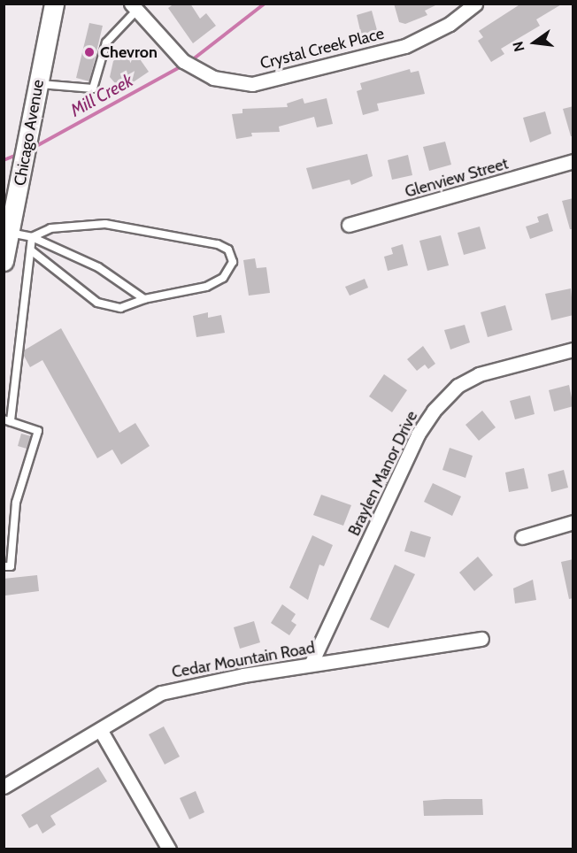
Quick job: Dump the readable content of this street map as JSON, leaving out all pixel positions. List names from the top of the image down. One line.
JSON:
{"streets":{"street":["Crystal Creek Place","Chicago Avenue","Glenview Street","Braylen Manor Drive","Cedar Mountain Road"]},"crossings":[["Braylen Manor Drive","Cedar Mountain Road"]],"water":["Mill Creek"],"places":["Chevron"],"north":"left"}
